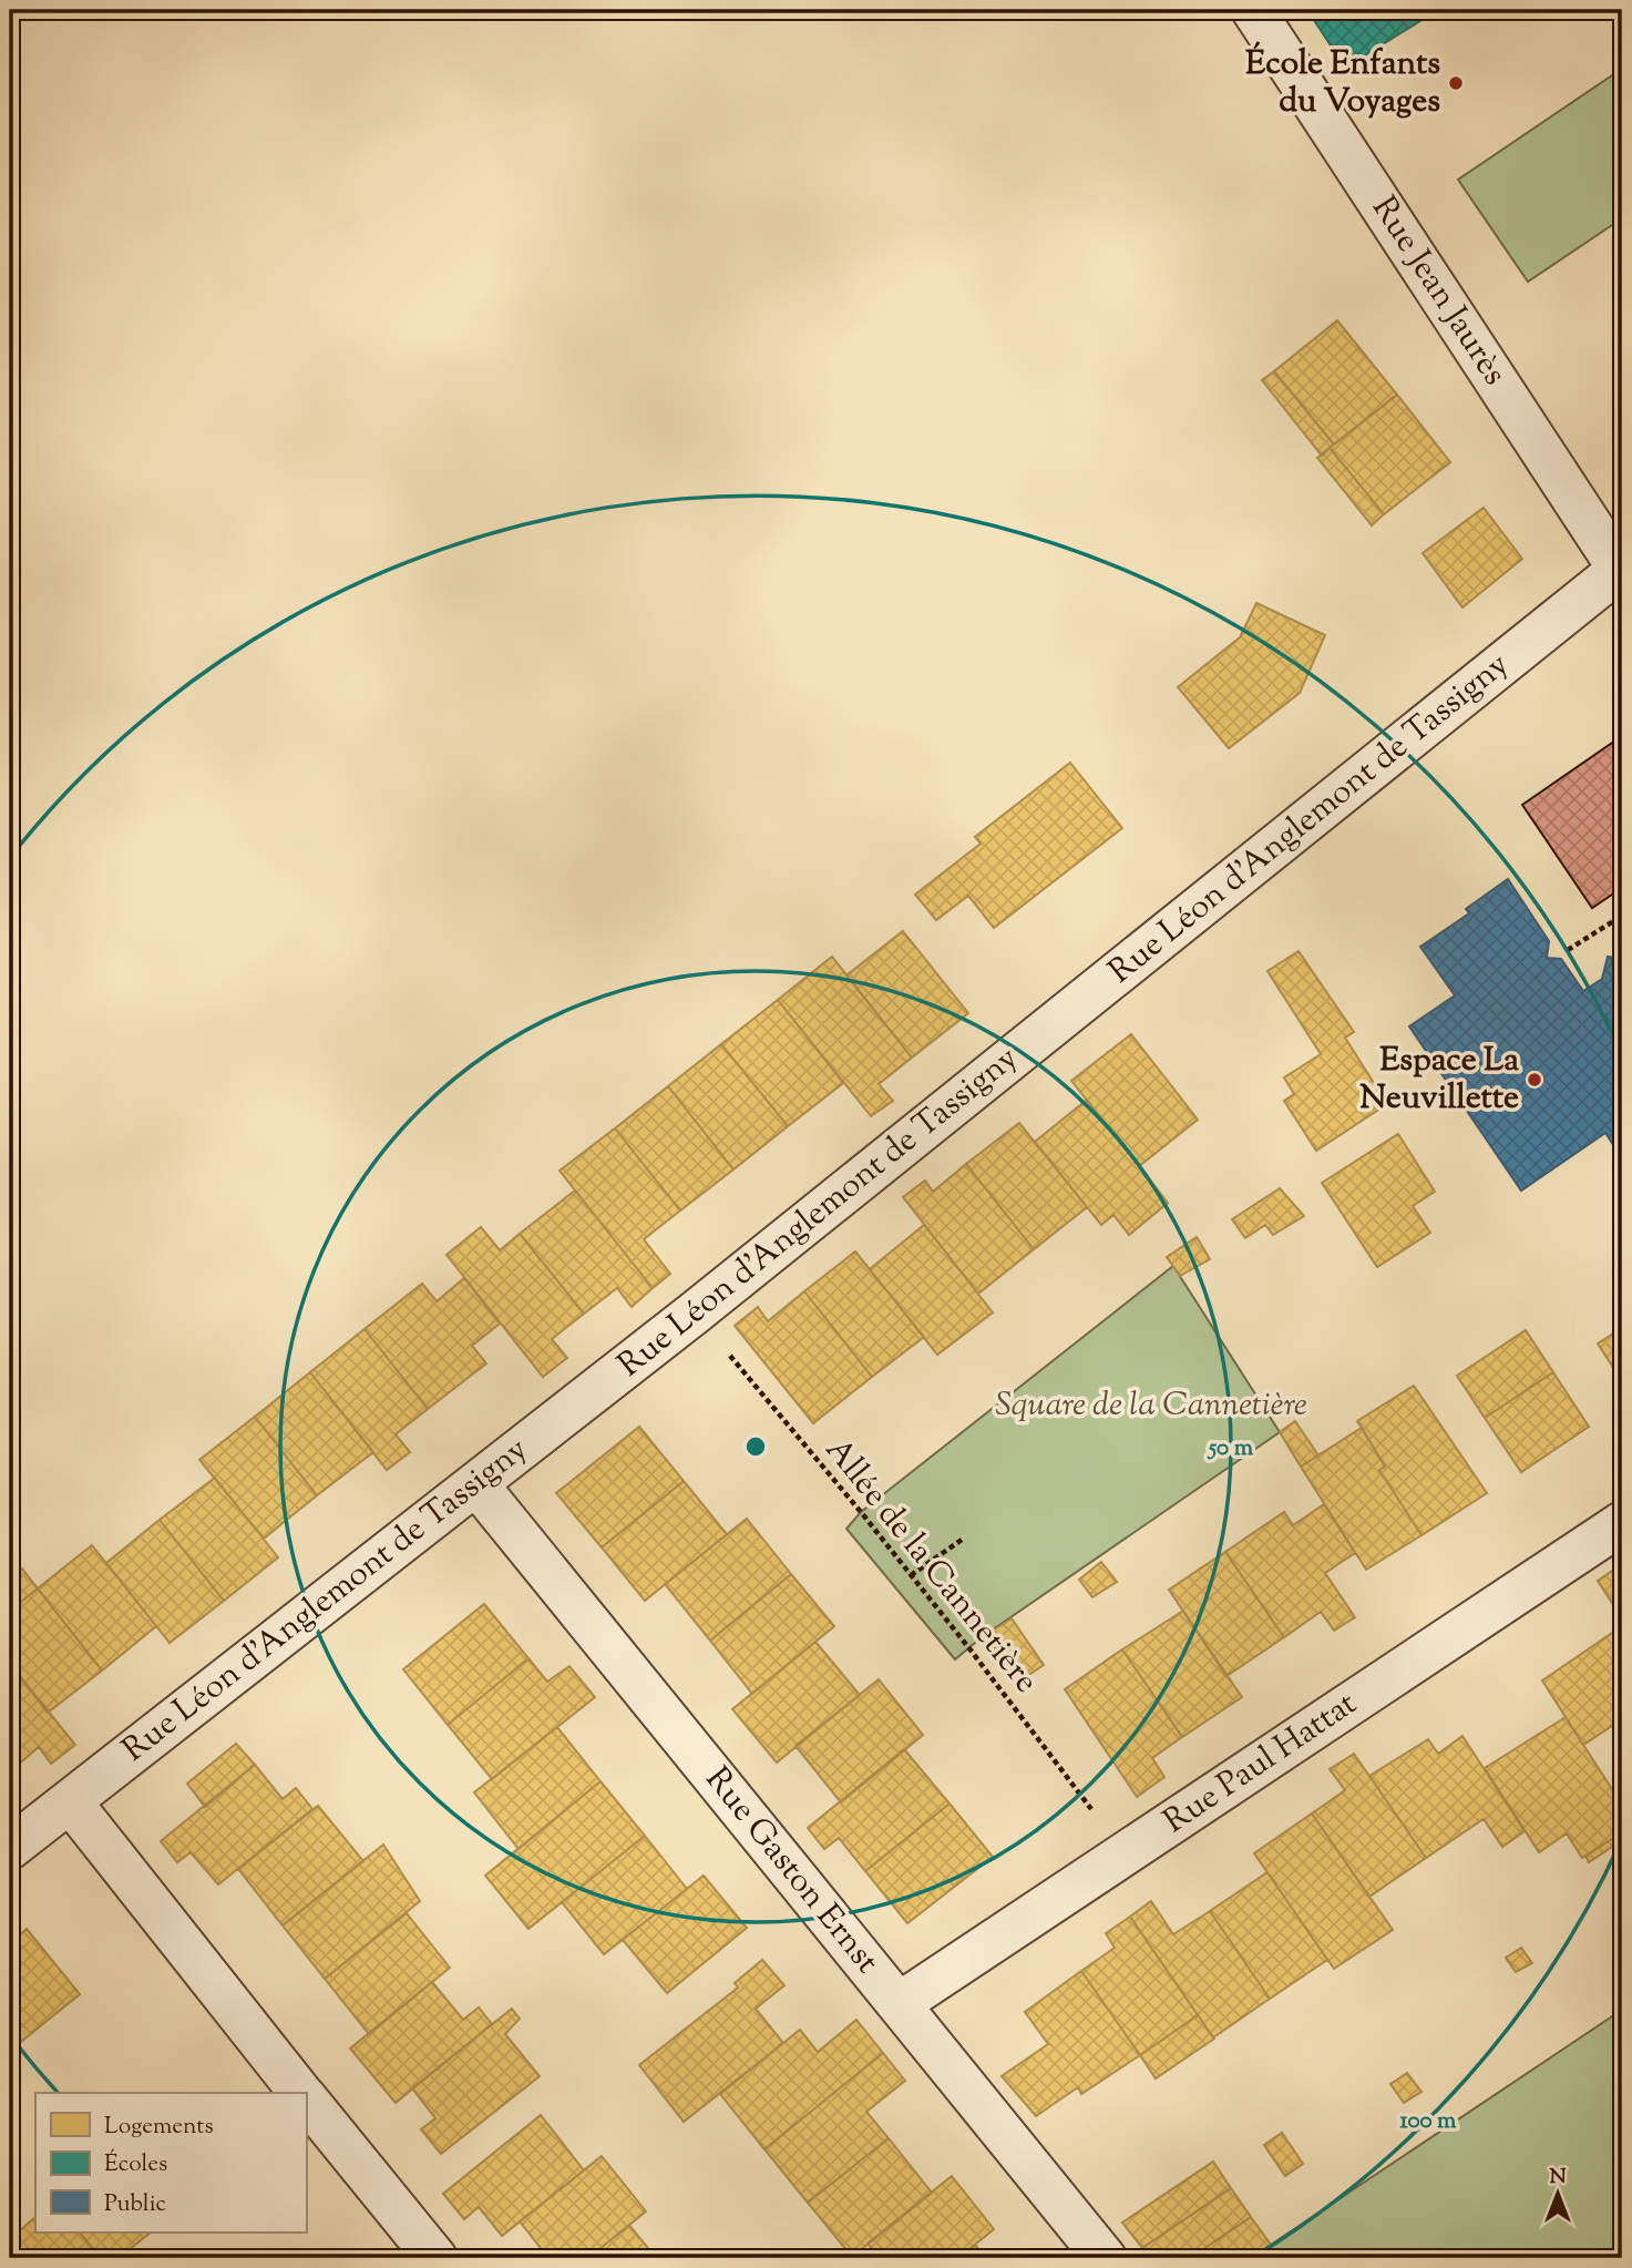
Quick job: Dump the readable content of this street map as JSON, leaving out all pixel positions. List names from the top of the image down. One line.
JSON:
{"streets":{"street":["Rue Jean Jaurès","Rue Léon d'Anglemont de Tassigny","Rue Paul Hattat","Rue Gaston Ernst"],"path":["Allée de la Cannetière"]},"crossings":[["Rue Jean Jaurès","Rue Léon d'Anglemont de Tassigny"],["Rue Léon d'Anglemont de Tassigny","Allée de la Cannetière"],["Rue Léon d'Anglemont de Tassigny","Rue Gaston Ernst"],["Allée de la Cannetière","Rue Paul Hattat"],["Rue Paul Hattat","Rue Gaston Ernst"]],"parks":["Square de la Cannetière"],"places":["École Enfants du Voyages","Espace La Neuvillette"],"legend":["Logements","Écoles","Public"],"north":"top","rings":["50 m","100 m"]}
